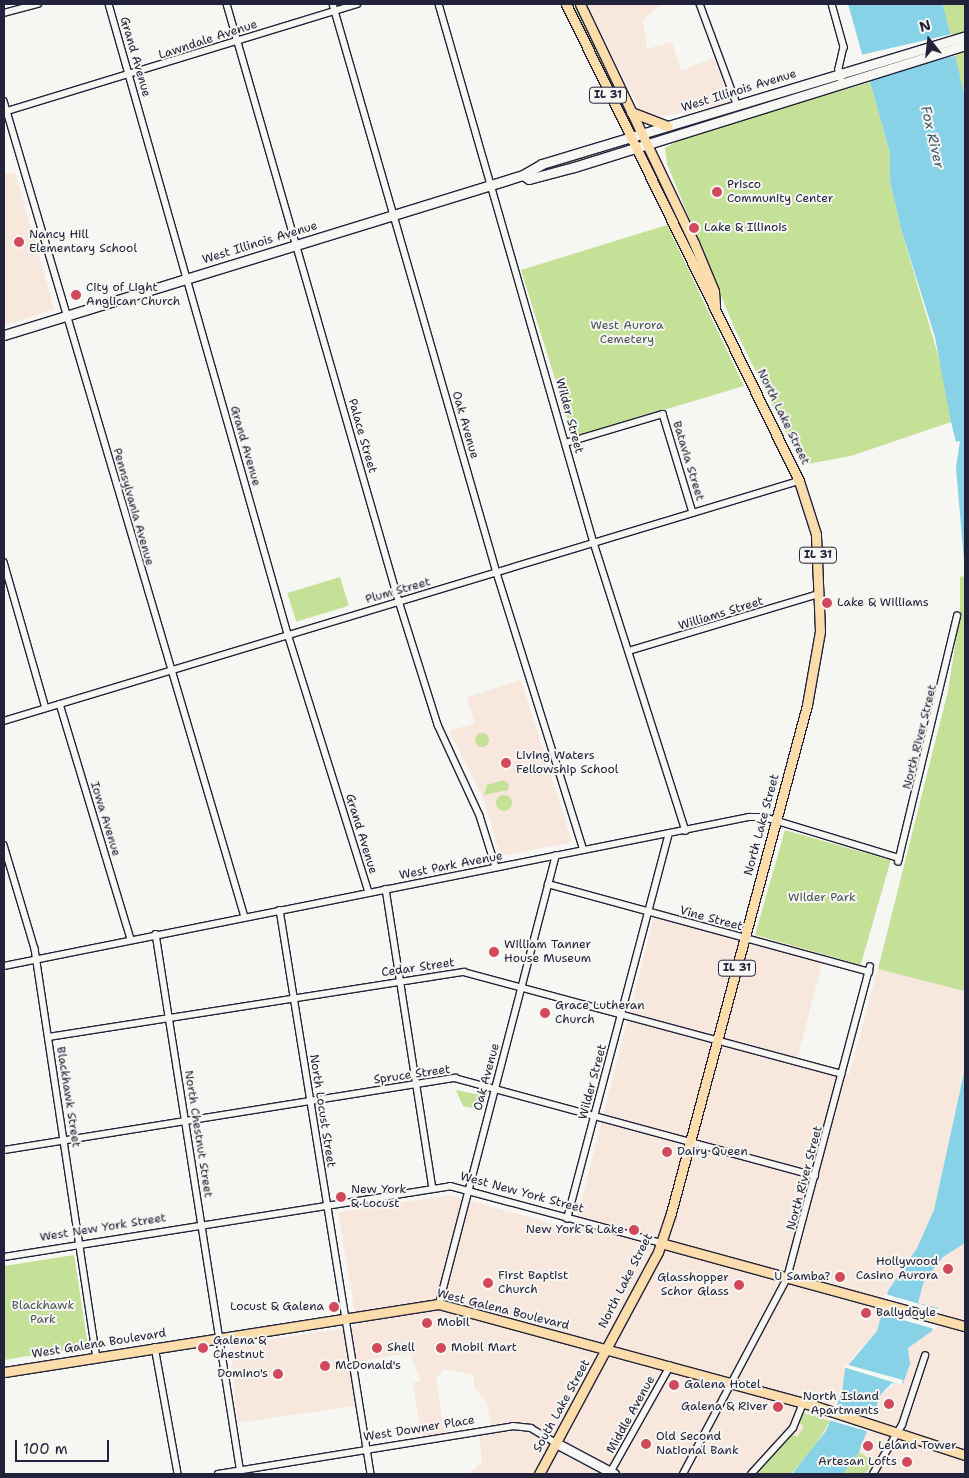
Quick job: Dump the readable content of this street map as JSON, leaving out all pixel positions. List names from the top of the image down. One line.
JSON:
{"streets":{"main road":["West Illinois Avenue","IL 31","North Lake Street","West New York Street","West Galena Boulevard","South Lake Street","West Downer Place"],"street":["Lawndale Avenue","Grand Avenue","Wilder Street","Oak Avenue","Palace Street","Batavia Street","Pennsylvania Avenue","Plum Street","Williams Street","North River Street","Iowa Avenue","West Park Avenue","Vine Street","Cedar Street","Spruce Street","Blackhawk Street","North Locust Street","North Chestnut Street","Middle Avenue"]},"crossings":[["Lawndale Avenue","Grand Avenue"],["Lawndale Avenue","Oak Avenue"],["Lawndale Avenue","Palace Street"],["Lawndale Avenue","Pennsylvania Avenue"],["Grand Avenue","West Illinois Avenue"],["Grand Avenue","Plum Street"],["Grand Avenue","West Park Avenue"],["Grand Avenue","Cedar Street"],["Grand Avenue","Spruce Street"],["Grand Avenue","West New York Street"],["West Illinois Avenue","Wilder Street"],["West Illinois Avenue","North Lake Street"],["West Illinois Avenue","Oak Avenue"],["West Illinois Avenue","Palace Street"],["West Illinois Avenue","Pennsylvania Avenue"],["Wilder Street","Batavia Street"],["Wilder Street","Plum Street"],["Wilder Street","Williams Street"],["Wilder Street","West Park Avenue"],["Wilder Street","Vine Street"],["Wilder Street","Cedar Street"],["Wilder Street","Spruce Street"],["Wilder Street","West New York Street"],["North Lake Street","Plum Street"],["North Lake Street","Williams Street"],["North Lake Street","West Park Avenue"],["North Lake Street","Vine Street"],["North Lake Street","Cedar Street"],["North Lake Street","Spruce Street"],["North Lake Street","West New York Street"],["North Lake Street","West Galena Boulevard"],["North Lake Street","South Lake Street"],["Oak Avenue","Plum Street"],["Oak Avenue","West Park Avenue"],["Oak Avenue","Vine Street"],["Oak Avenue","Cedar Street"],["Oak Avenue","Spruce Street"],["Oak Avenue","West New York Street"],["Oak Avenue","West Galena Boulevard"],["Palace Street","Plum Street"],["Palace Street","West Park Avenue"],["Batavia Street","Plum Street"],["Pennsylvania Avenue","Plum Street"],["Pennsylvania Avenue","West Park Avenue"],["Plum Street","Iowa Avenue"],["North River Street","West Park Avenue"],["North River Street","Vine Street"],["North River Street","Cedar Street"],["North River Street","Spruce Street"],["North River Street","West New York Street"],["North River Street","West Galena Boulevard"],["Iowa Avenue","West Park Avenue"],["West Park Avenue","Blackhawk Street"],["West Park Avenue","North Locust Street"],["West Park Avenue","North Chestnut Street"],["Cedar Street","Blackhawk Street"],["Cedar Street","North Locust Street"],["Cedar Street","North Chestnut Street"],["Spruce Street","Blackhawk Street"],["Spruce Street","North Locust Street"],["Spruce Street","North Chestnut Street"],["Blackhawk Street","West New York Street"],["Blackhawk Street","West Galena Boulevard"],["North Locust Street","West New York Street"],["North Locust Street","West Galena Boulevard"],["North Locust Street","West Downer Place"],["North Chestnut Street","West New York Street"],["North Chestnut Street","West Galena Boulevard"],["North Chestnut Street","West Downer Place"],["West Galena Boulevard","South Lake Street"],["West Galena Boulevard","Middle Avenue"],["South Lake Street","West Downer Place"],["Middle Avenue","West Downer Place"]],"water":["Fox River"],"parks":["West Aurora Cemetery","Wilder Park","Blackhawk Park"],"places":["Prisco Community Center","Lake & Illinois","Nancy Hill Elementary School","City of Light Anglican Church","Lake & Williams","Living Waters Fellowship School","William Tanner House Museum","Grace Lutheran Church","Dairy Queen","New York & Locust","New York & Lake","Hollywood Casino Aurora","U Samba?","First Baptist Church","Glasshopper Schor Glass","Locust & Galena","Ballydoyle","Mobil","Galena & Chestnut","Shell","Mobil Mart","McDonald's","Domino's","Galena Hotel","North Island Apartments","Galena & River","Old Second National Bank","Leland Tower","Artesan Lofts"],"scale_bar":"100 m","north":"top"}
